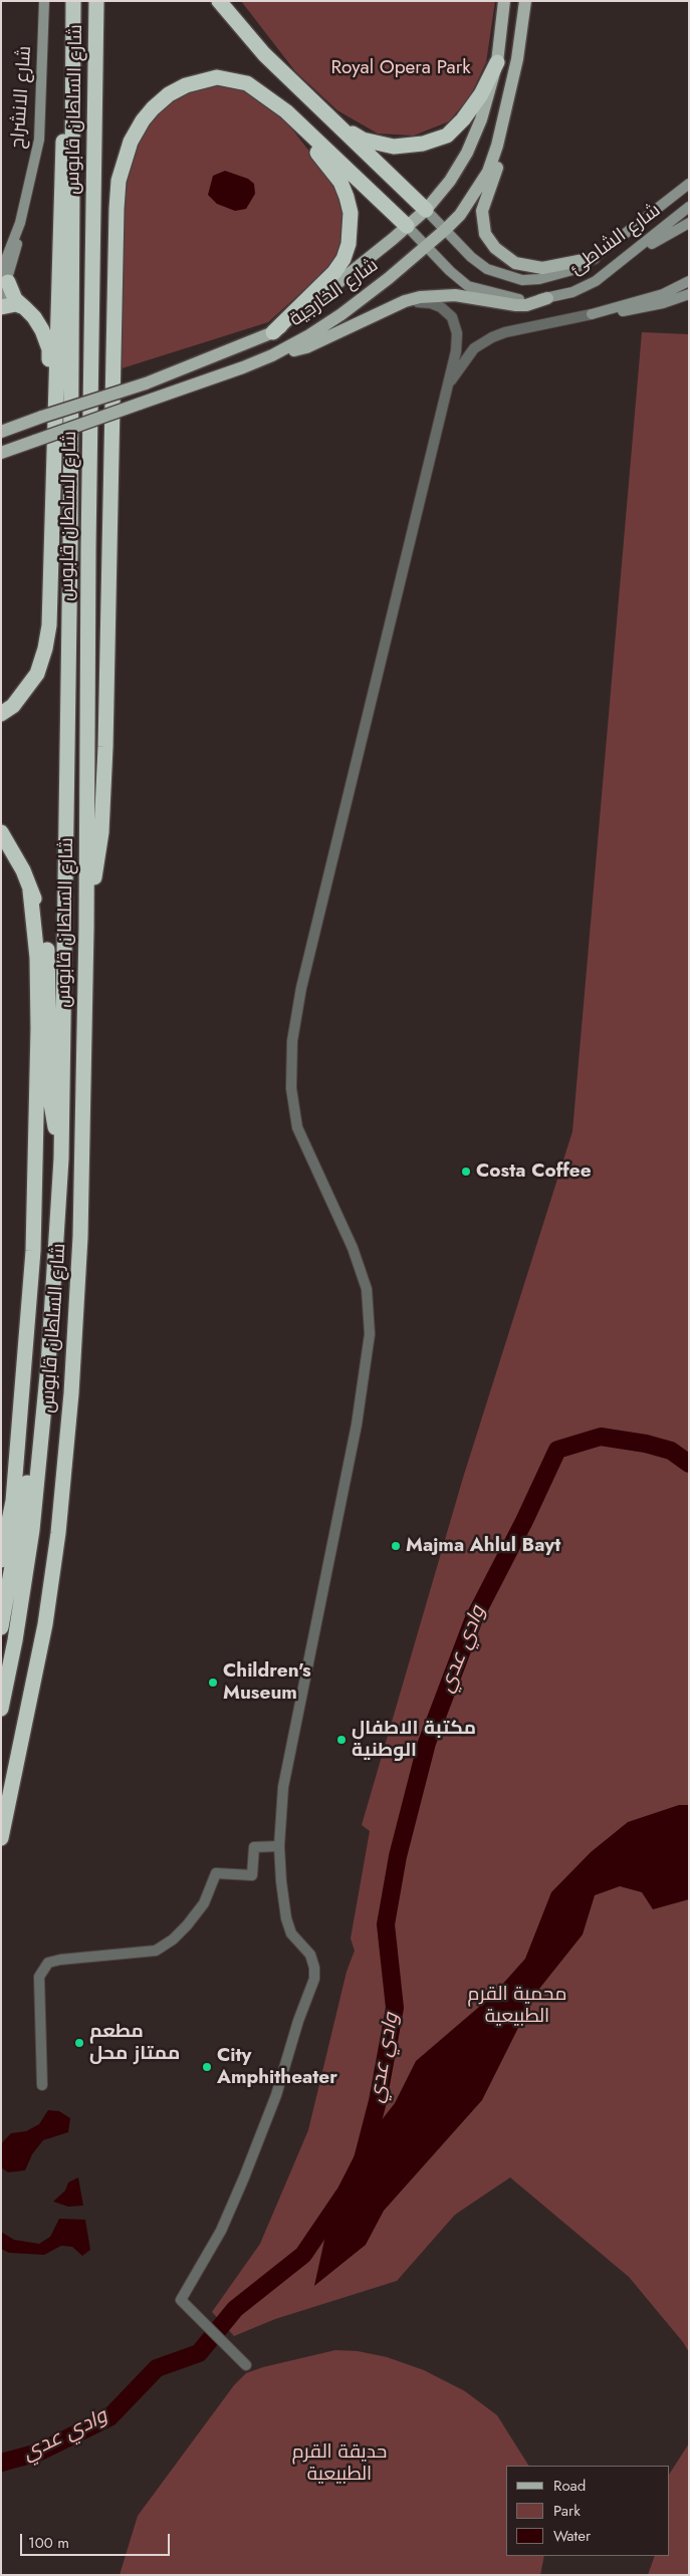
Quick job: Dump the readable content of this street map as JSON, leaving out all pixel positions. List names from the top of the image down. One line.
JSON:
{"streets":{"highway":["شارع السلطان قابوس"],"main road":["شارع الانشراح","شارع الشاطئ","شارع الخارجية"]},"crossings":[["شارع الشاطئ","شارع الخارجية"]],"water":["وادي عدي"],"parks":["Royal Opera Park","محمية القرم الطبيعية","حديقة القرم الطبيعية"],"places":["Costa Coffee","Majma Ahlul Bayt","Children's Museum","مكتبة الاطفال الوطنية","مطعم ممتاز محل","City Amphitheater"],"legend":["Road","Park","Water"],"scale_bar":"100 m"}
